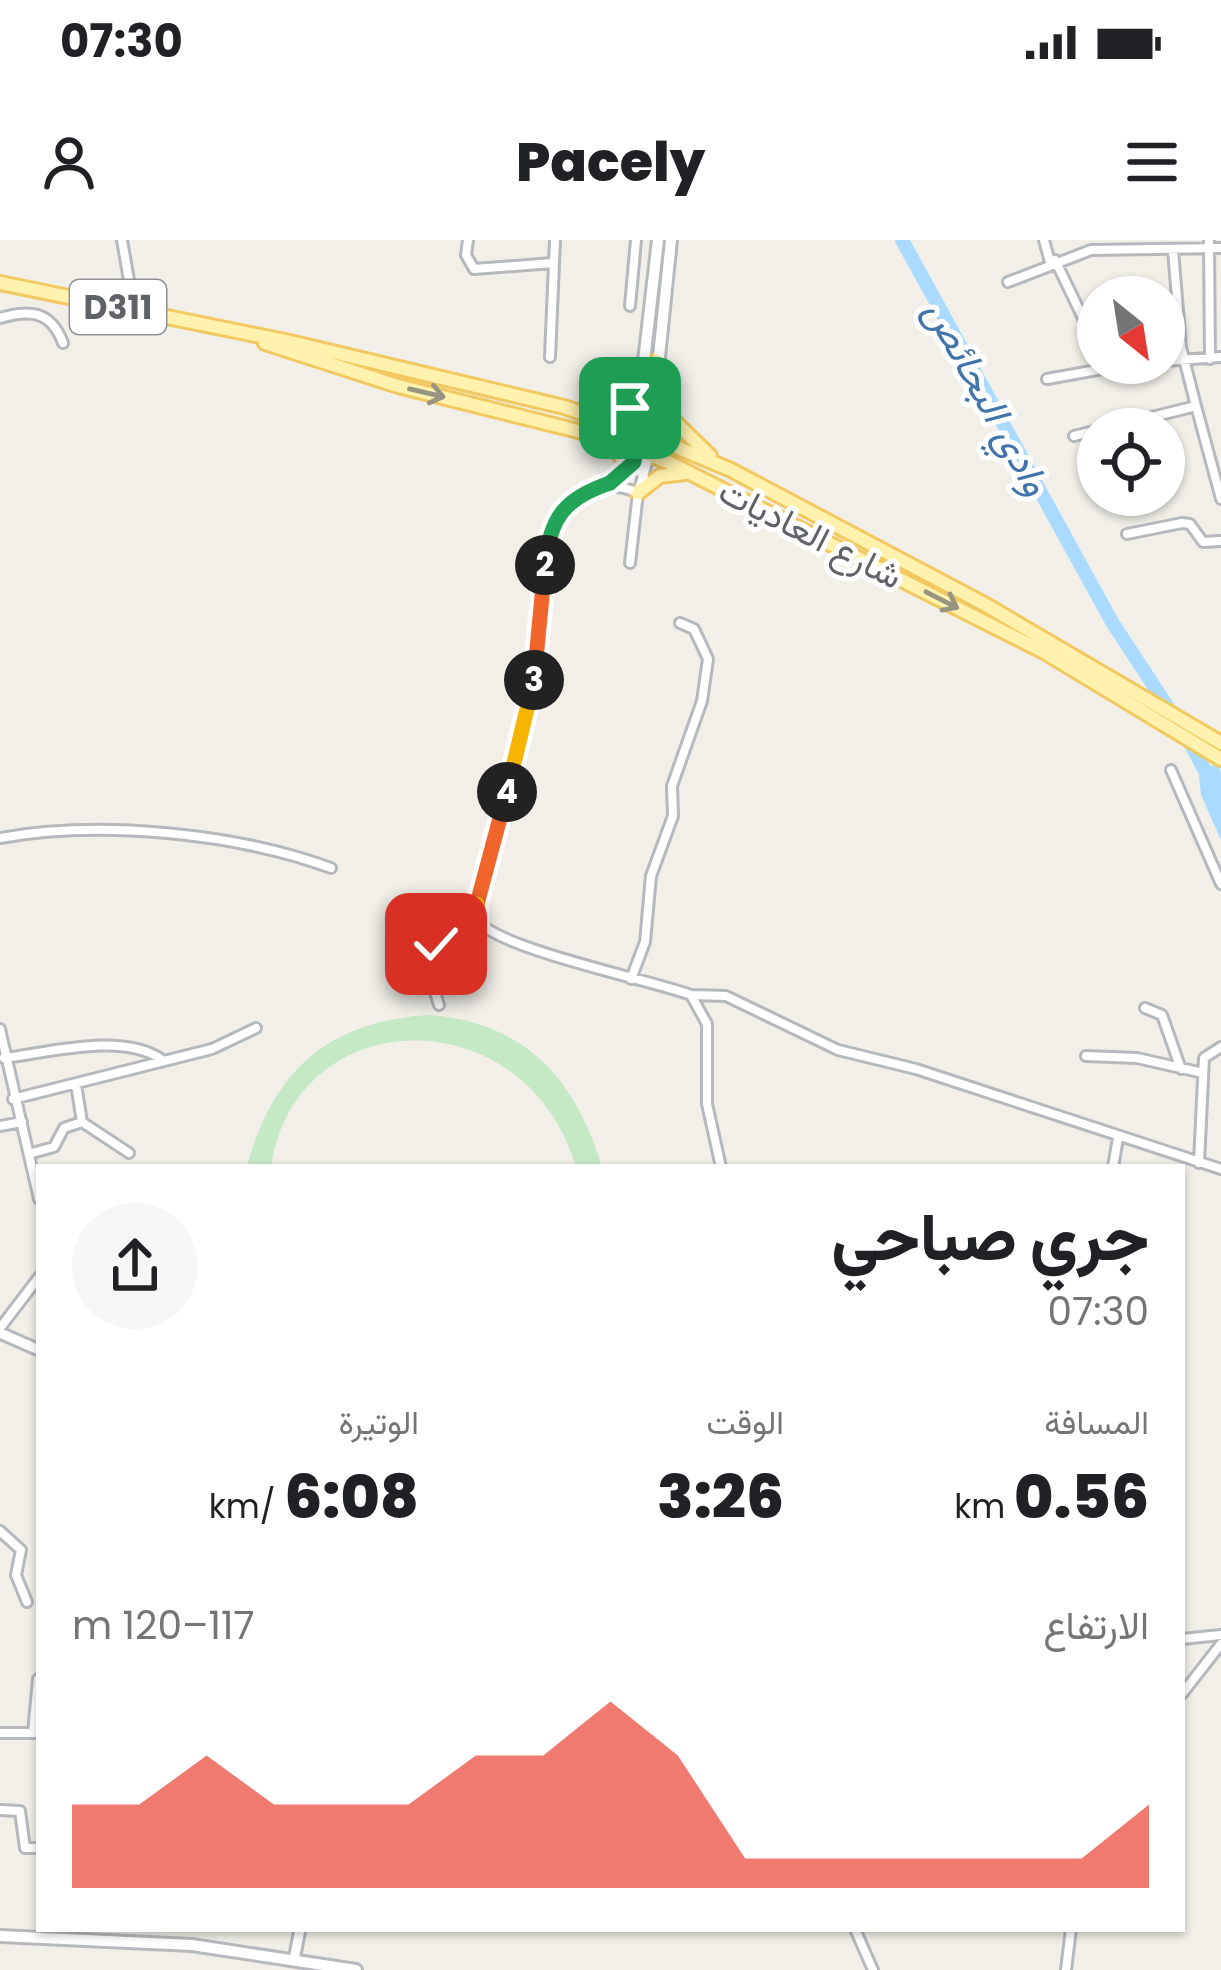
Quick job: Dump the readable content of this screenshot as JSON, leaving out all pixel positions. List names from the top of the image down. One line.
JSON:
{"streets":{"main road":["D311","شارع العاديات"]},"water":["وادي البحائص"],"north":"bottom right","page":{"status":"07:30","header":"Pacely","pins":["2","3","4"],"heading":["جري صباحي","07:30"],"stats":[["المسافة","0.56 km"],["الوقت","3:26"],["الوتيرة","6:08 /km"]],"chart":["الارتفاع","117–120 m"]}}
